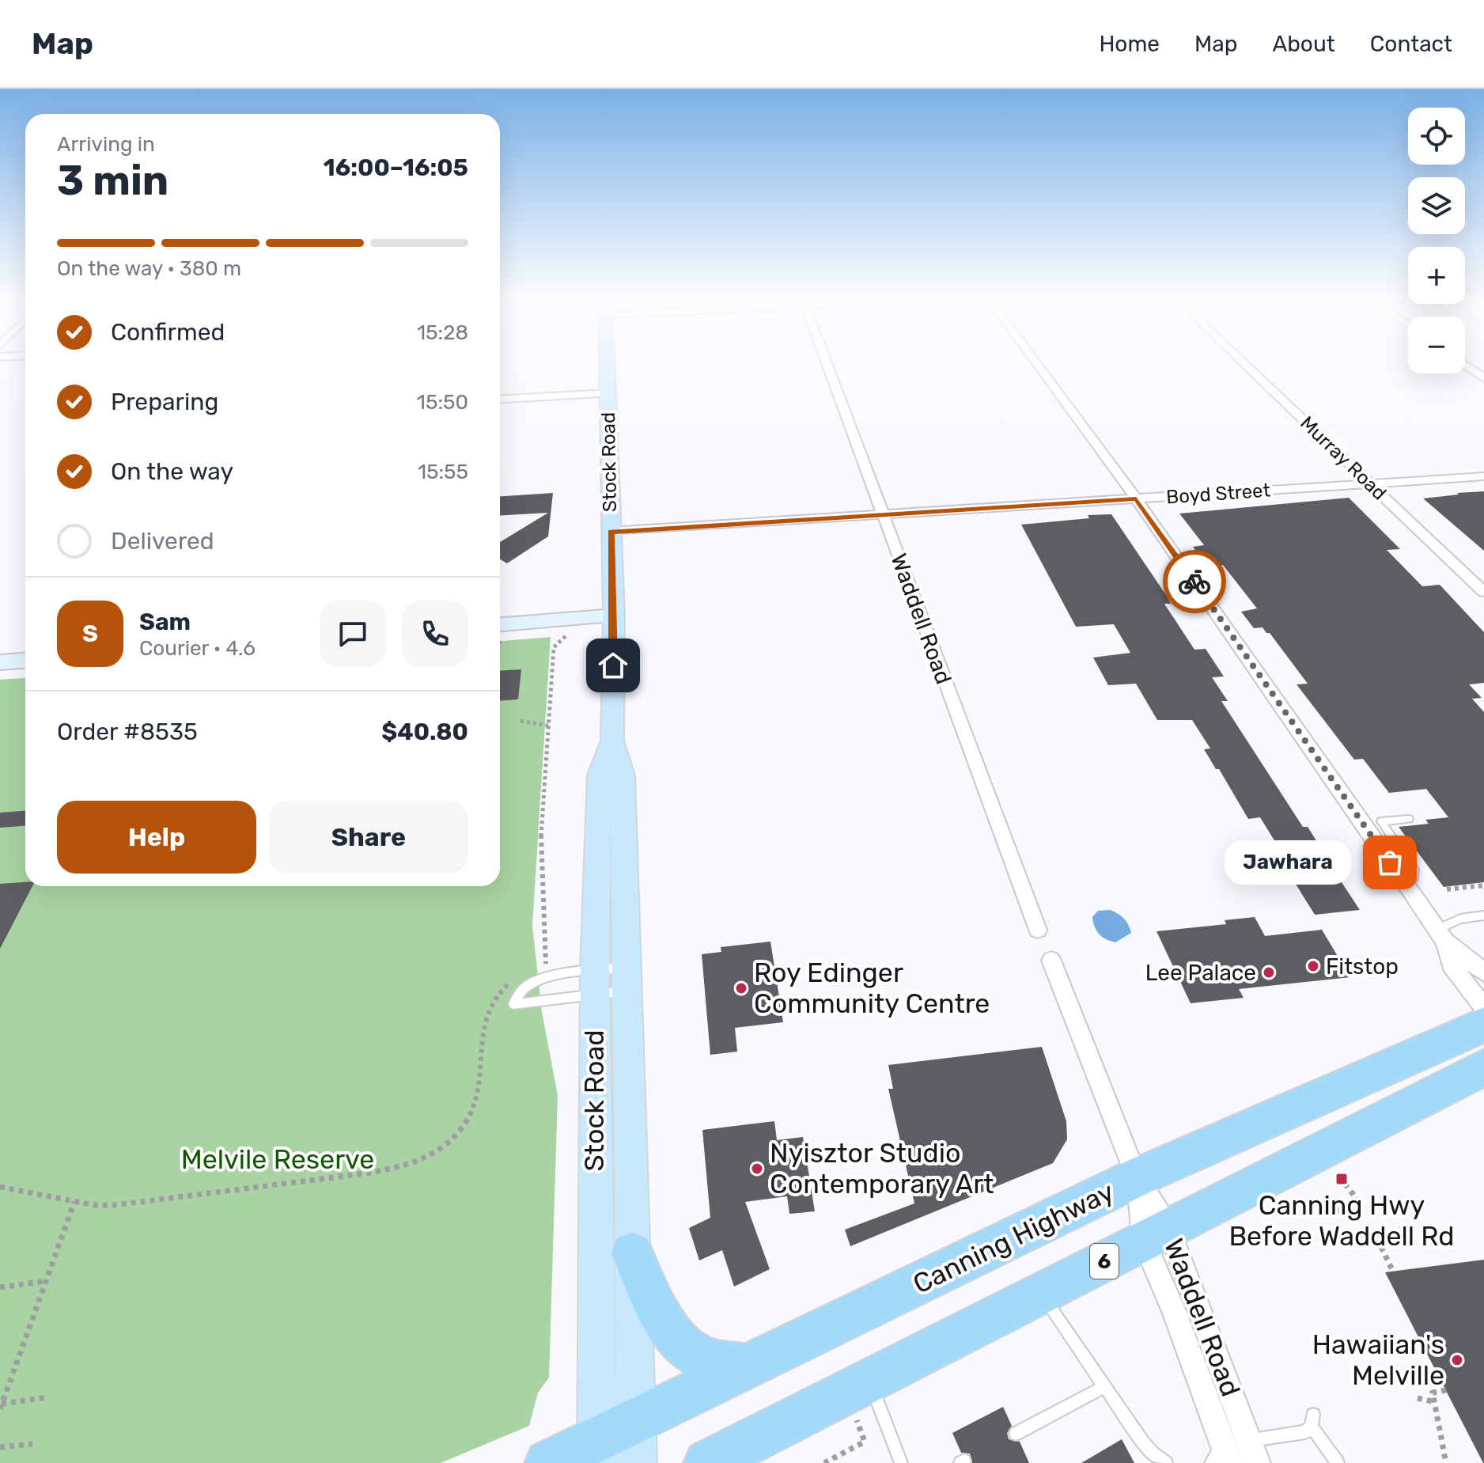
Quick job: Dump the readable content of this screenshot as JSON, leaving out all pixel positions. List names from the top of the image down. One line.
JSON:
{"streets":{"highway":["Canning Highway","6"],"main road":["Stock Road"],"street":["Murray Road","Boyd Street","Waddell Road"]},"crossings":[["Murray Road","Boyd Street"],["Stock Road","Boyd Street"],["Stock Road","Canning Highway"],["Boyd Street","Waddell Road"],["Waddell Road","Canning Highway"],["Waddell Road","6"]],"parks":["Melvile Reserve"],"places":{"other":["Jawhara","Fitstop","Lee Palace","Roy Edinger Community Centre","Nyisztor Studio Contemporary Art","Hawaiian's Melville"],"transit":["Canning Hwy Before Waddell Rd"]},"page":{"header":"Map","nav":["Home","Map","About","Contact"],"map_buttons":["+","−"],"heading":["3 min","Arriving in","16:00–16:05"],"panel":["Sam","Courier · 4.6","Order #8535","$40.80"],"bar":"On the way · 380 m","list":[["Confirmed","15:28"],["Preparing","15:50"],["On the way","15:55"],"Delivered"],"round":"S","buttons":["Help","Share"],"bubble":"Jawhara"}}
